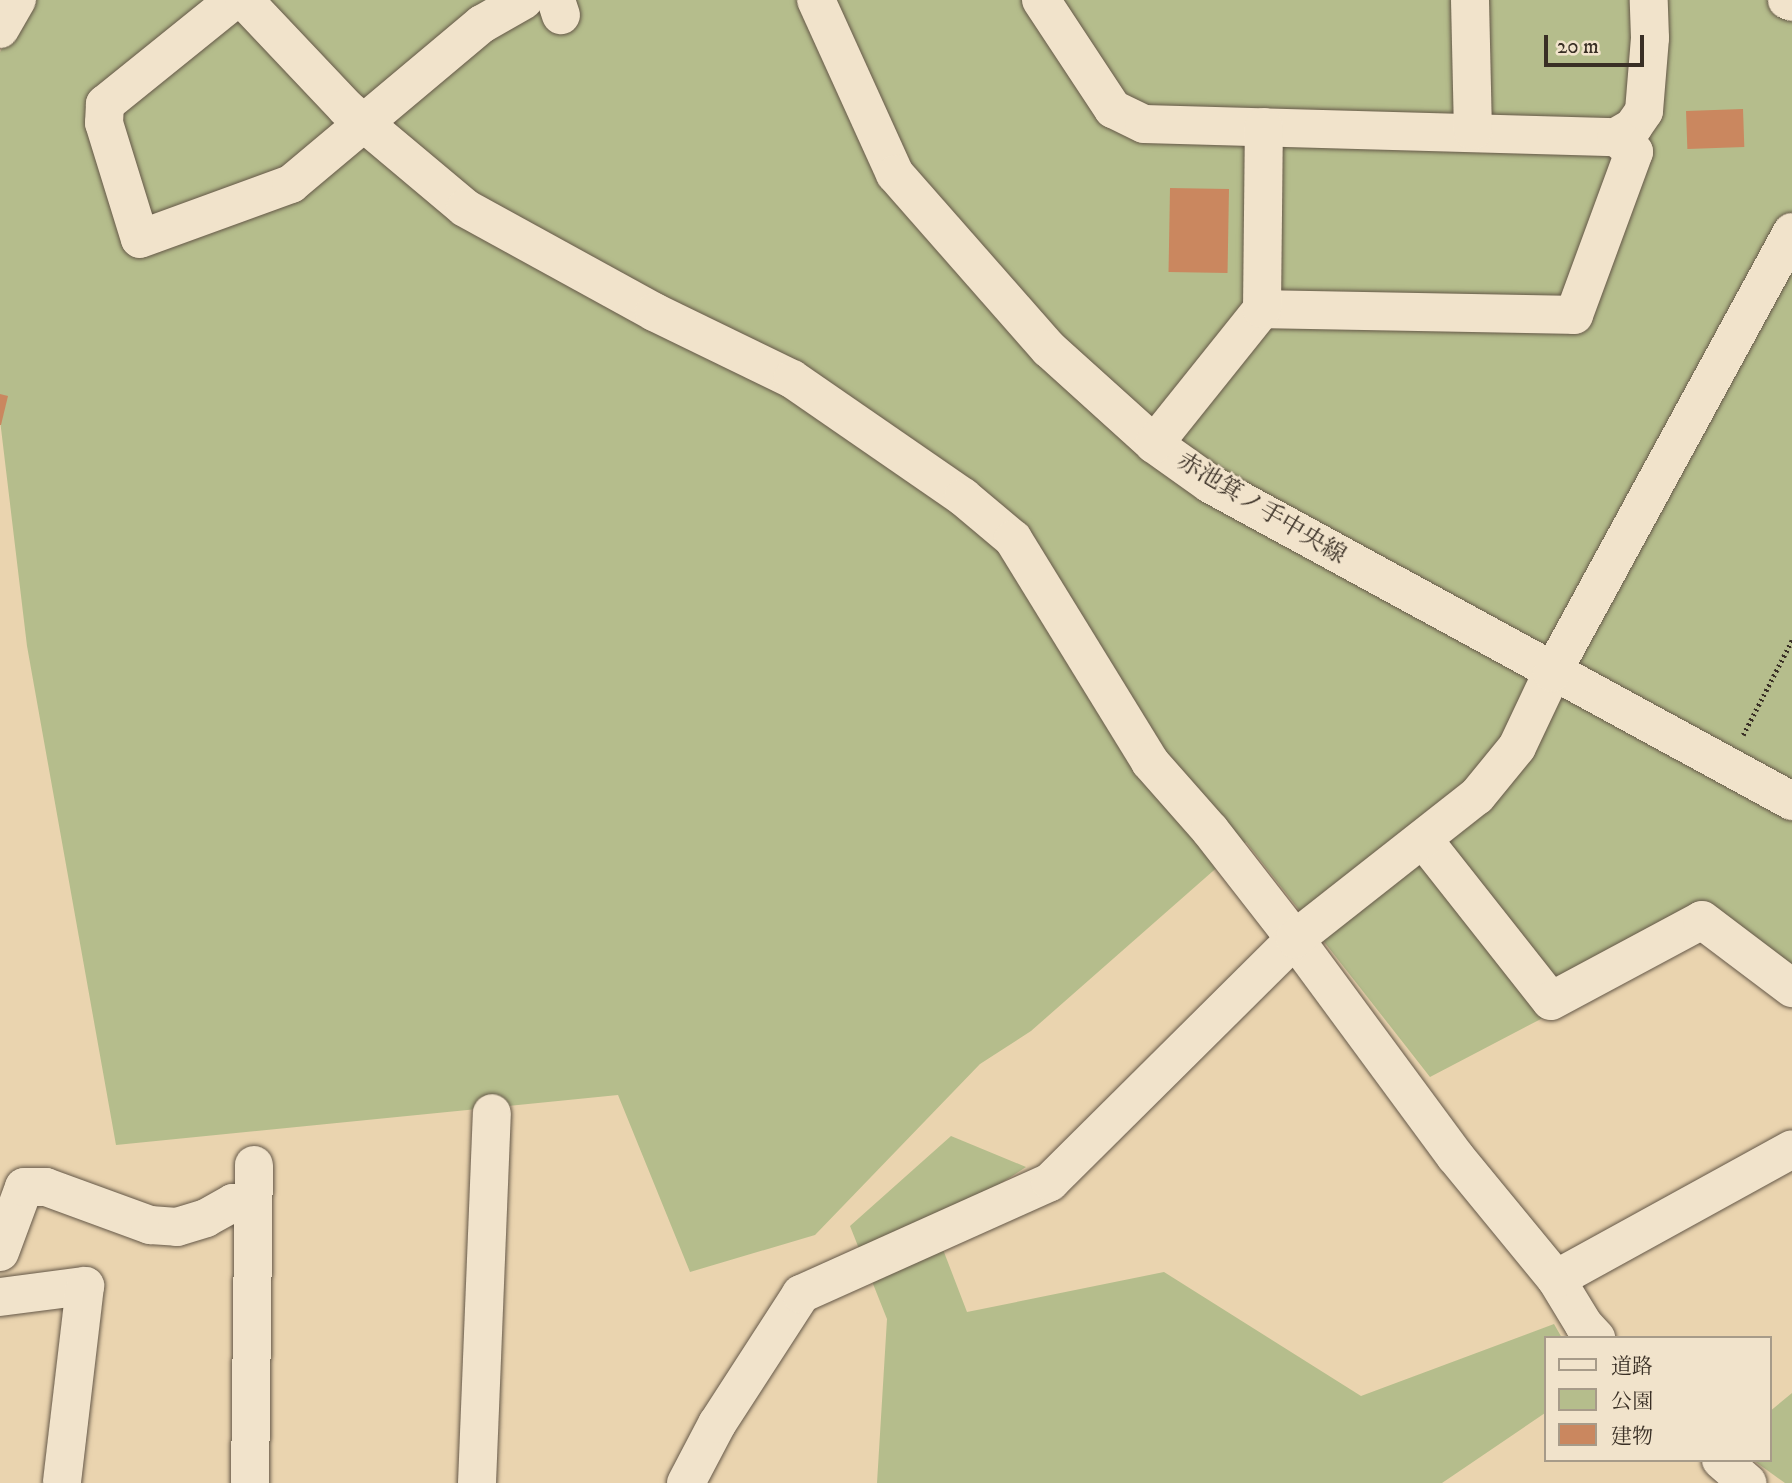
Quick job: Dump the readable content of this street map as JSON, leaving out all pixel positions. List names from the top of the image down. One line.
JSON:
{"streets":{"street":["赤池箕ノ手中央線"]},"legend":["道路","公園","建物"],"scale_bar":"20 m"}
